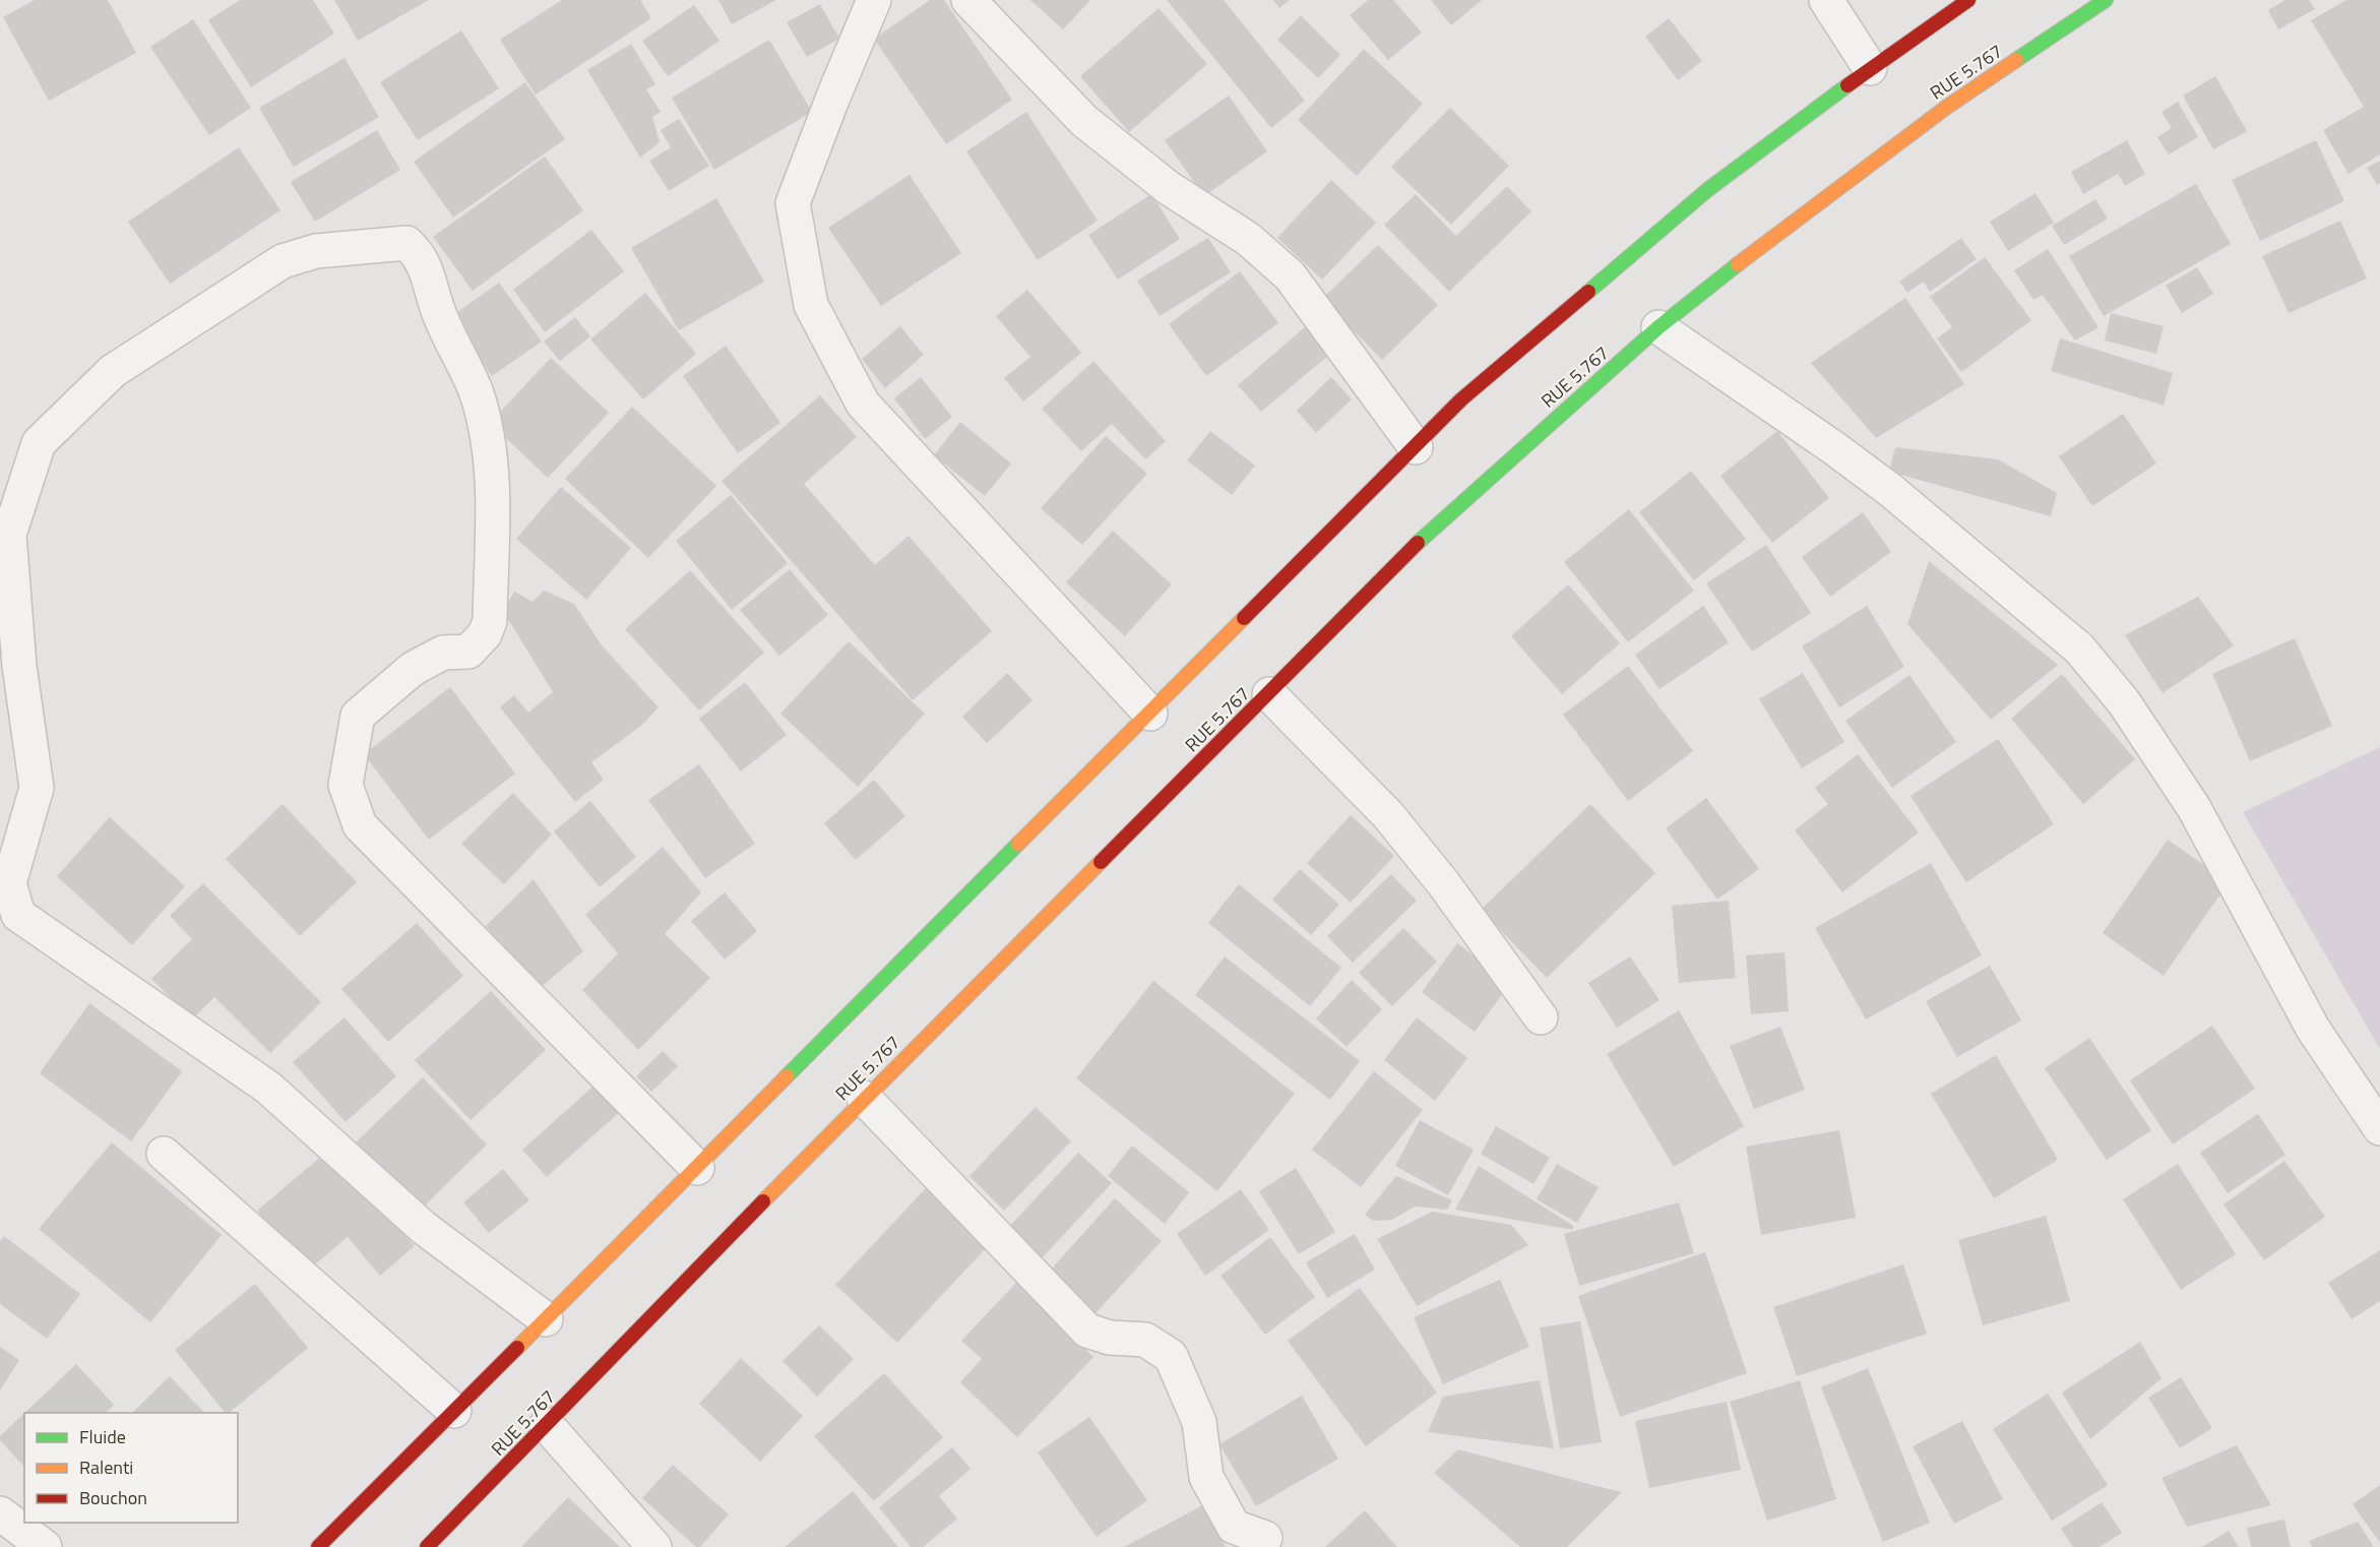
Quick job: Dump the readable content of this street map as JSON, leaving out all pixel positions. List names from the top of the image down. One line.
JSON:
{"streets":{"highway":["RUE 5.767"]},"legend":["Fluide","Ralenti","Bouchon"]}
